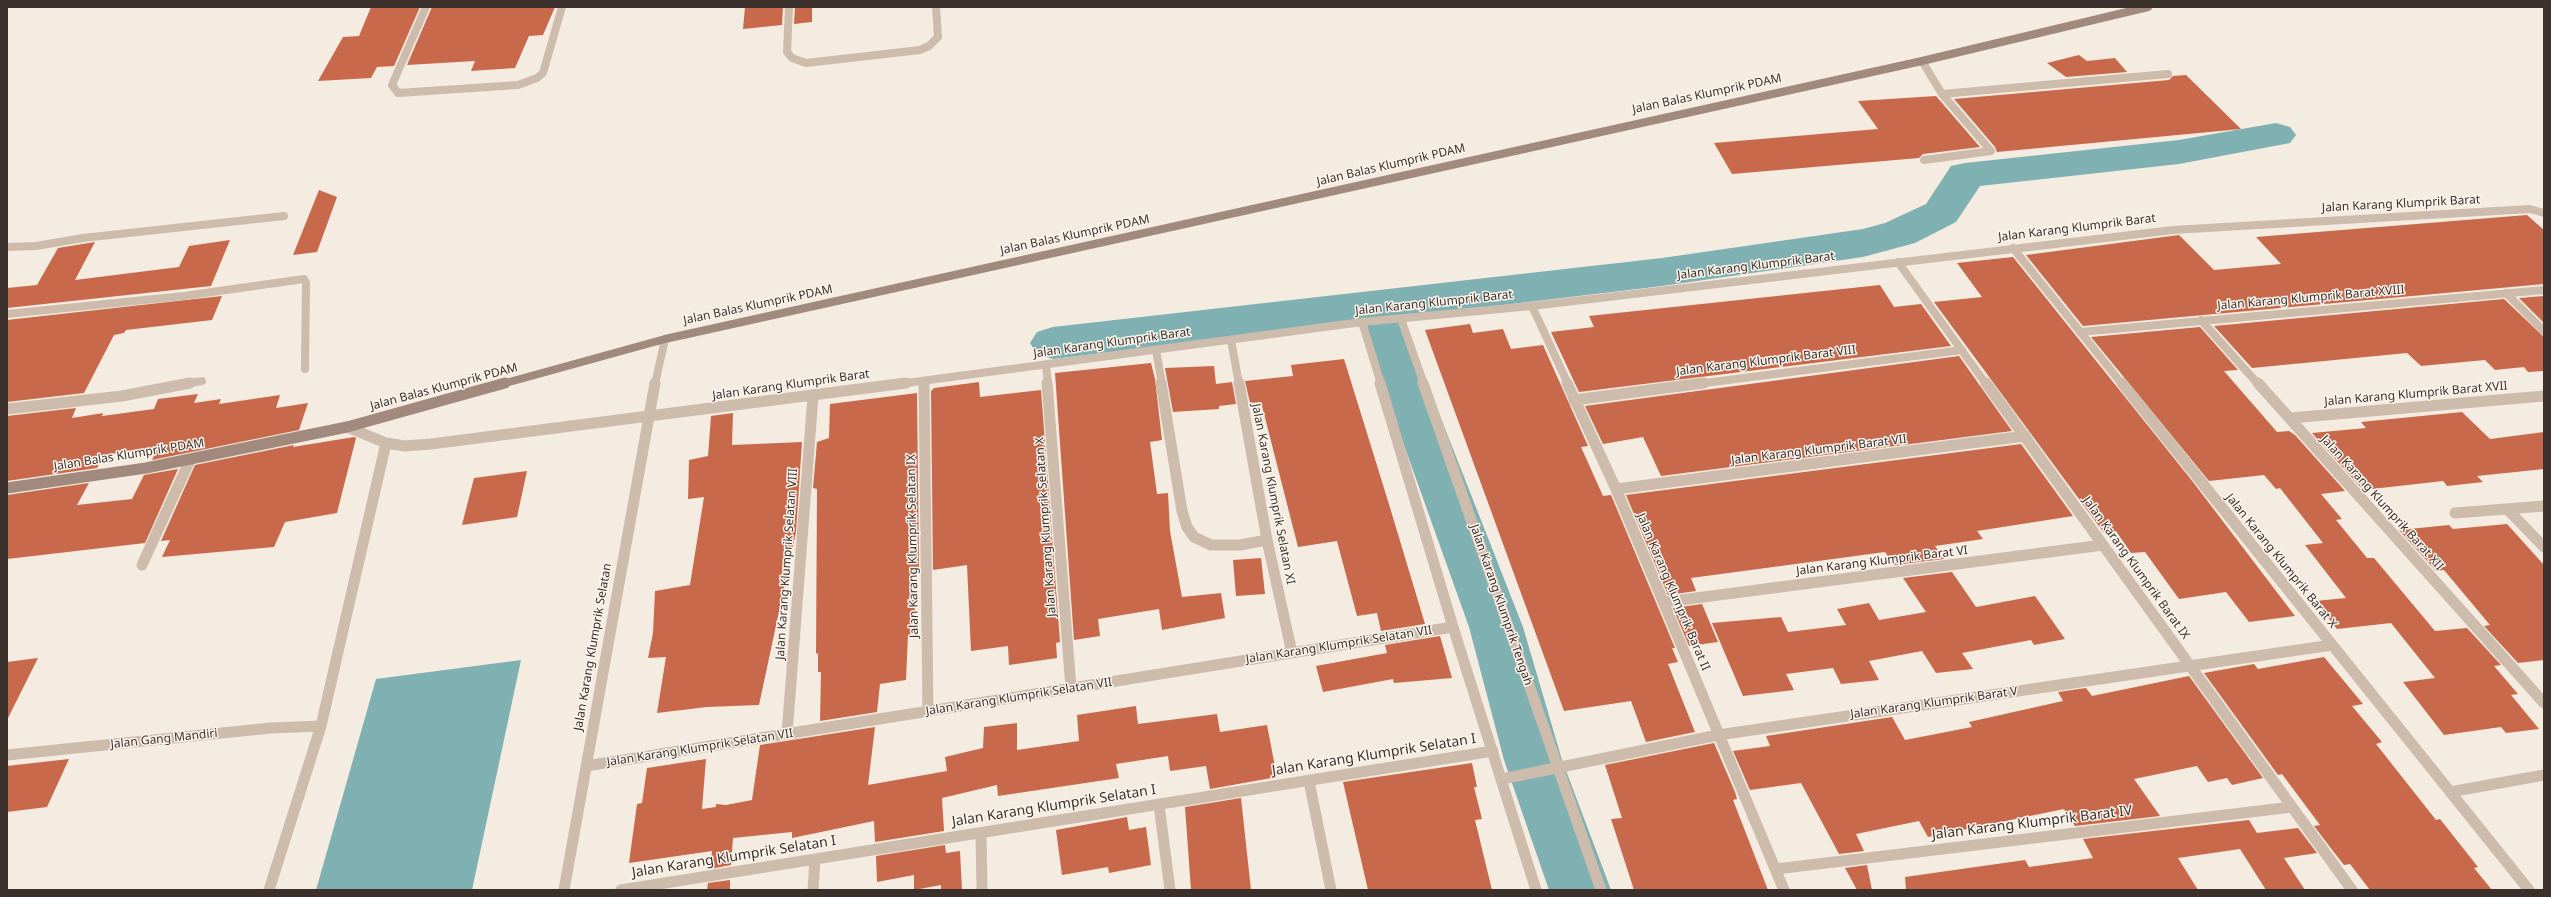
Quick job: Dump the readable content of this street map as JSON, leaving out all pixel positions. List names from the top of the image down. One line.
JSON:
{"streets":{"street":["Jalan Balas Klumprik PDAM","Jalan Karang Klumprik Barat","Jalan Karang Klumprik Barat XVIII","Jalan Karang Klumprik Barat VIII","Jalan Karang Klumprik Barat XVII","Jalan Karang Klumprik Barat VII","Jalan Karang Klumprik Selatan XI","Jalan Karang Klumprik Barat XII","Jalan Karang Klumprik Selatan X","Jalan Karang Klumprik Selatan IX","Jalan Karang Klumprik Barat VI","Jalan Karang Klumprik Barat X","Jalan Karang Klumprik Selatan VIII","Jalan Karang Klumprik Barat IX","Jalan Karang Klumprik Barat II","Jalan Karang Klumprik Tengah","Jalan Karang Klumprik Selatan VII","Jalan Karang Klumprik Selatan","Jalan Karang Klumprik Barat V","Jalan Gang Mandiri","Jalan Karang Klumprik Selatan I","Jalan Karang Klumprik Barat IV"]},"crossings":[["Jalan Balas Klumprik PDAM","Jalan Karang Klumprik Barat"],["Jalan Balas Klumprik PDAM","Jalan Karang Klumprik Selatan"],["Jalan Karang Klumprik Barat","Jalan Karang Klumprik Selatan XI"],["Jalan Karang Klumprik Barat","Jalan Karang Klumprik Selatan X"],["Jalan Karang Klumprik Barat","Jalan Karang Klumprik Selatan IX"],["Jalan Karang Klumprik Barat","Jalan Karang Klumprik Barat X"],["Jalan Karang Klumprik Barat","Jalan Karang Klumprik Selatan VIII"],["Jalan Karang Klumprik Barat","Jalan Karang Klumprik Barat IX"],["Jalan Karang Klumprik Barat","Jalan Karang Klumprik Barat II"],["Jalan Karang Klumprik Barat","Jalan Karang Klumprik Tengah"],["Jalan Karang Klumprik Barat","Jalan Karang Klumprik Selatan"],["Jalan Karang Klumprik Barat XVIII","Jalan Karang Klumprik Barat XII"],["Jalan Karang Klumprik Barat XVIII","Jalan Karang Klumprik Barat X"],["Jalan Karang Klumprik Barat VIII","Jalan Karang Klumprik Barat IX"],["Jalan Karang Klumprik Barat VIII","Jalan Karang Klumprik Barat II"],["Jalan Karang Klumprik Barat XVII","Jalan Karang Klumprik Barat XII"],["Jalan Karang Klumprik Barat VII","Jalan Karang Klumprik Barat IX"],["Jalan Karang Klumprik Barat VII","Jalan Karang Klumprik Barat II"],["Jalan Karang Klumprik Selatan XI","Jalan Karang Klumprik Selatan VII"],["Jalan Karang Klumprik Selatan X","Jalan Karang Klumprik Selatan VII"],["Jalan Karang Klumprik Selatan IX","Jalan Karang Klumprik Selatan VII"],["Jalan Karang Klumprik Barat VI","Jalan Karang Klumprik Barat IX"],["Jalan Karang Klumprik Barat VI","Jalan Karang Klumprik Barat II"],["Jalan Karang Klumprik Barat X","Jalan Karang Klumprik Barat V"],["Jalan Karang Klumprik Selatan VIII","Jalan Karang Klumprik Selatan VII"],["Jalan Karang Klumprik Barat IX","Jalan Karang Klumprik Barat V"],["Jalan Karang Klumprik Barat IX","Jalan Karang Klumprik Barat IV"],["Jalan Karang Klumprik Barat II","Jalan Karang Klumprik Barat V"],["Jalan Karang Klumprik Barat II","Jalan Karang Klumprik Barat IV"],["Jalan Karang Klumprik Tengah","Jalan Karang Klumprik Barat V"],["Jalan Karang Klumprik Selatan VII","Jalan Karang Klumprik Selatan"]]}
